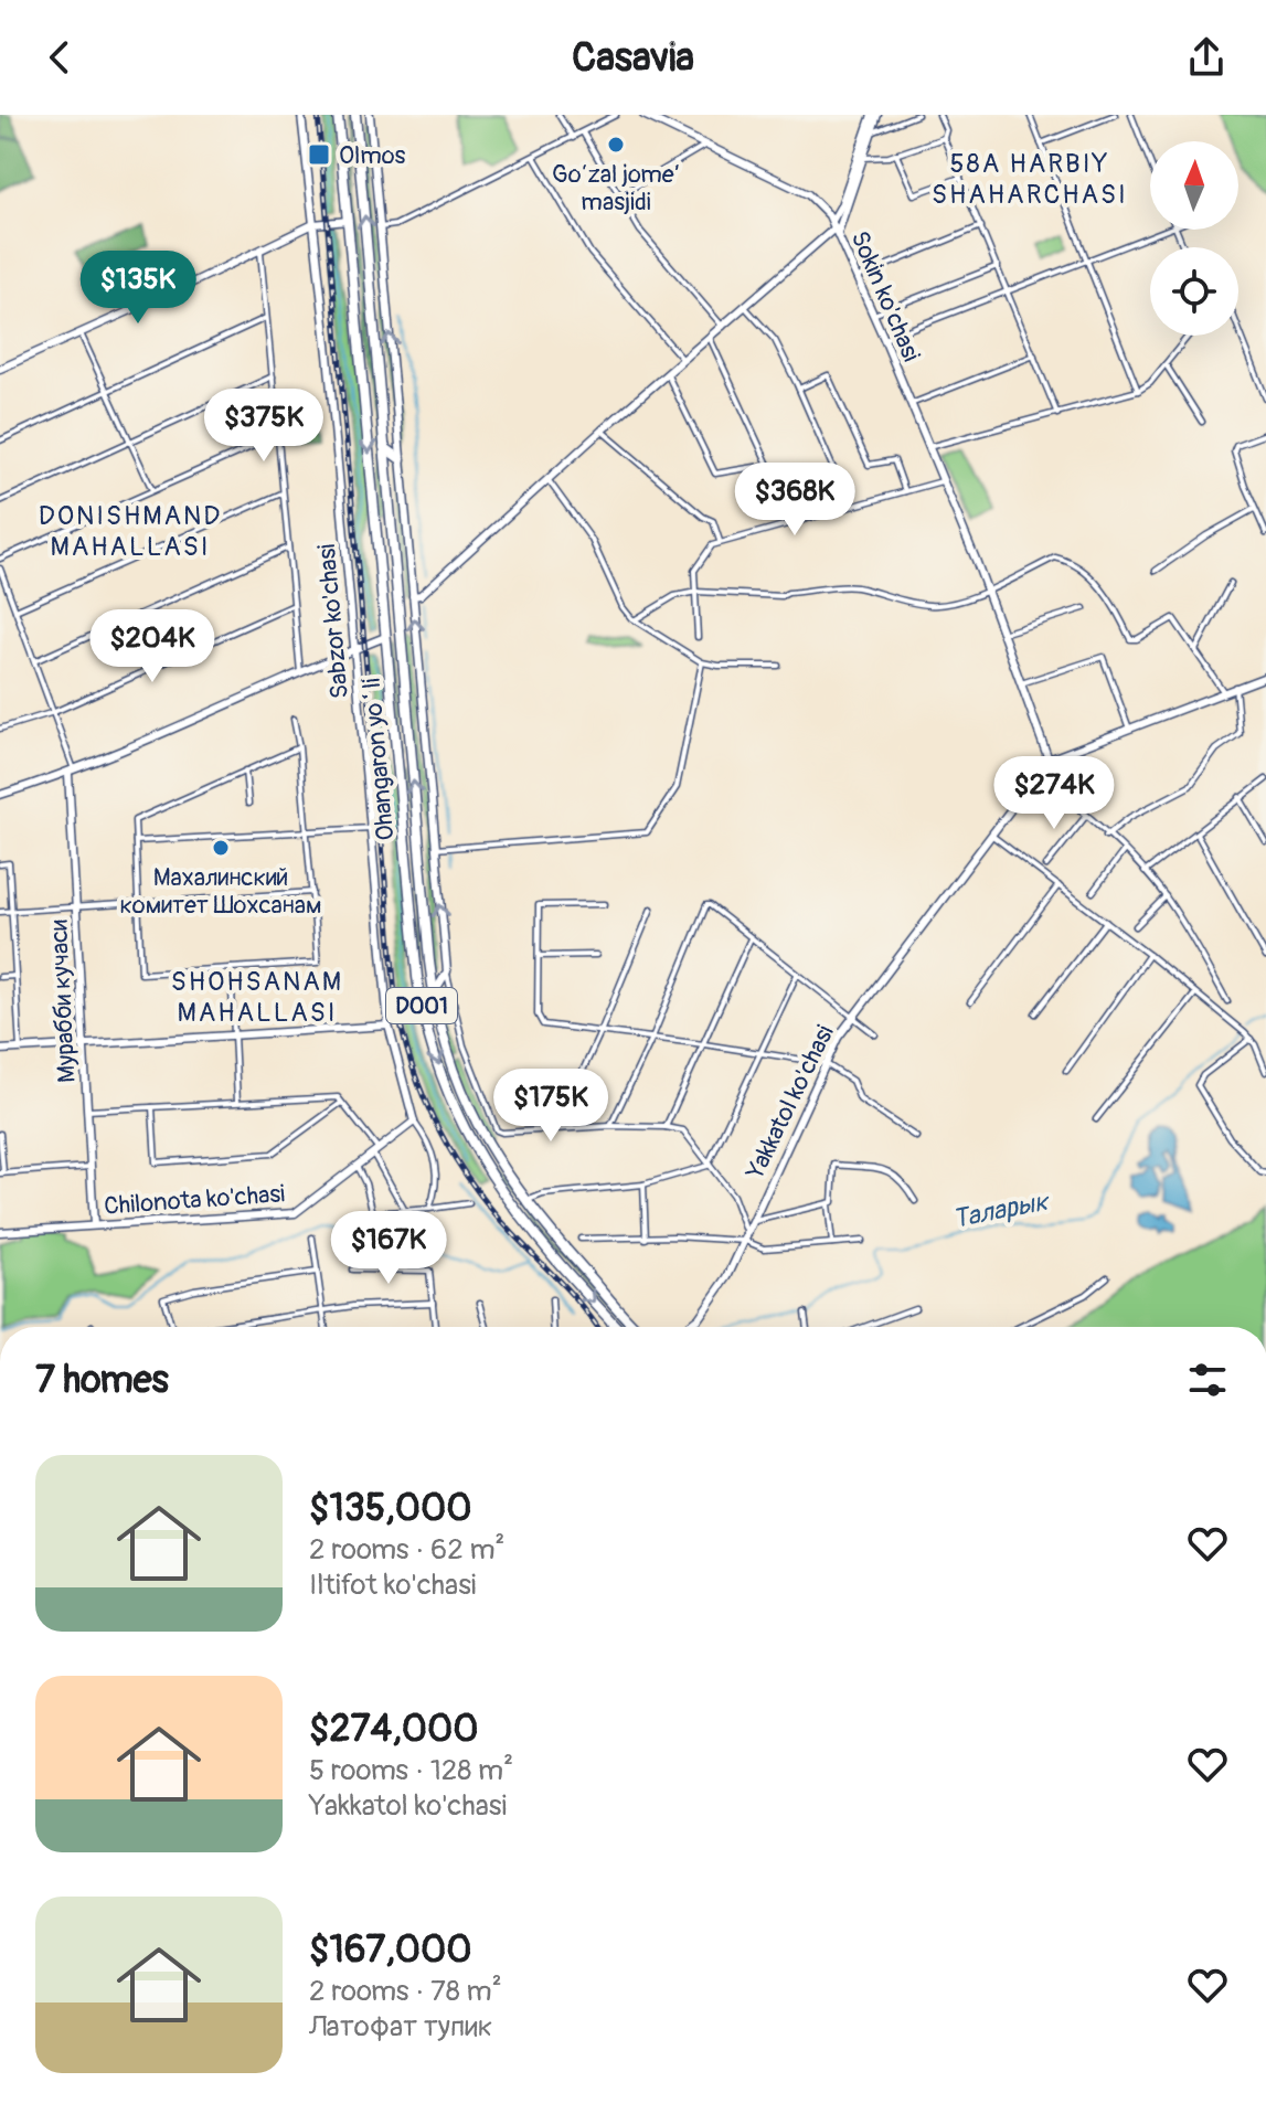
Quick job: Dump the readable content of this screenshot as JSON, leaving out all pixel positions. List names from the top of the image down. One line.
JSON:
{"streets":{"highway":["Ohangaron yoʻli","D001"],"street":["Sokin ko'chasi","Sabzor ko'chasi","Мурабби кучаси","Yakkatol ko'chasi","Chilonota ko'chasi"]},"crossings":[["Sokin ko'chasi","Yakkatol ko'chasi"],["Sabzor ko'chasi","Chilonota ko'chasi"],["Мурабби кучаси","Chilonota ko'chasi"]],"districts":["58A HARBIY SHAHARCHASI","DONISHMAND MAHALLASI","SHOHSANAM MAHALLASI"],"water":["Таларык"],"places":{"other":["Go‘zal jome’ masjidi","Махалинский комитет Шохcанам"],"transit":["Olmos"]},"north":"top","page":{"header":"Casavia","price":["$135K","$375K","$368K","$204K","$274K","$175K","$167K"],"heading":"7 homes","list":[{"name":"$135,000","note":"2 rooms · 62 m² · Iltifot ko'chasi"},{"name":"$274,000","note":"5 rooms · 128 m² · Yakkatol ko'chasi"},{"name":"$167,000","note":"2 rooms · 78 m² · Латофат тупик"}]}}
